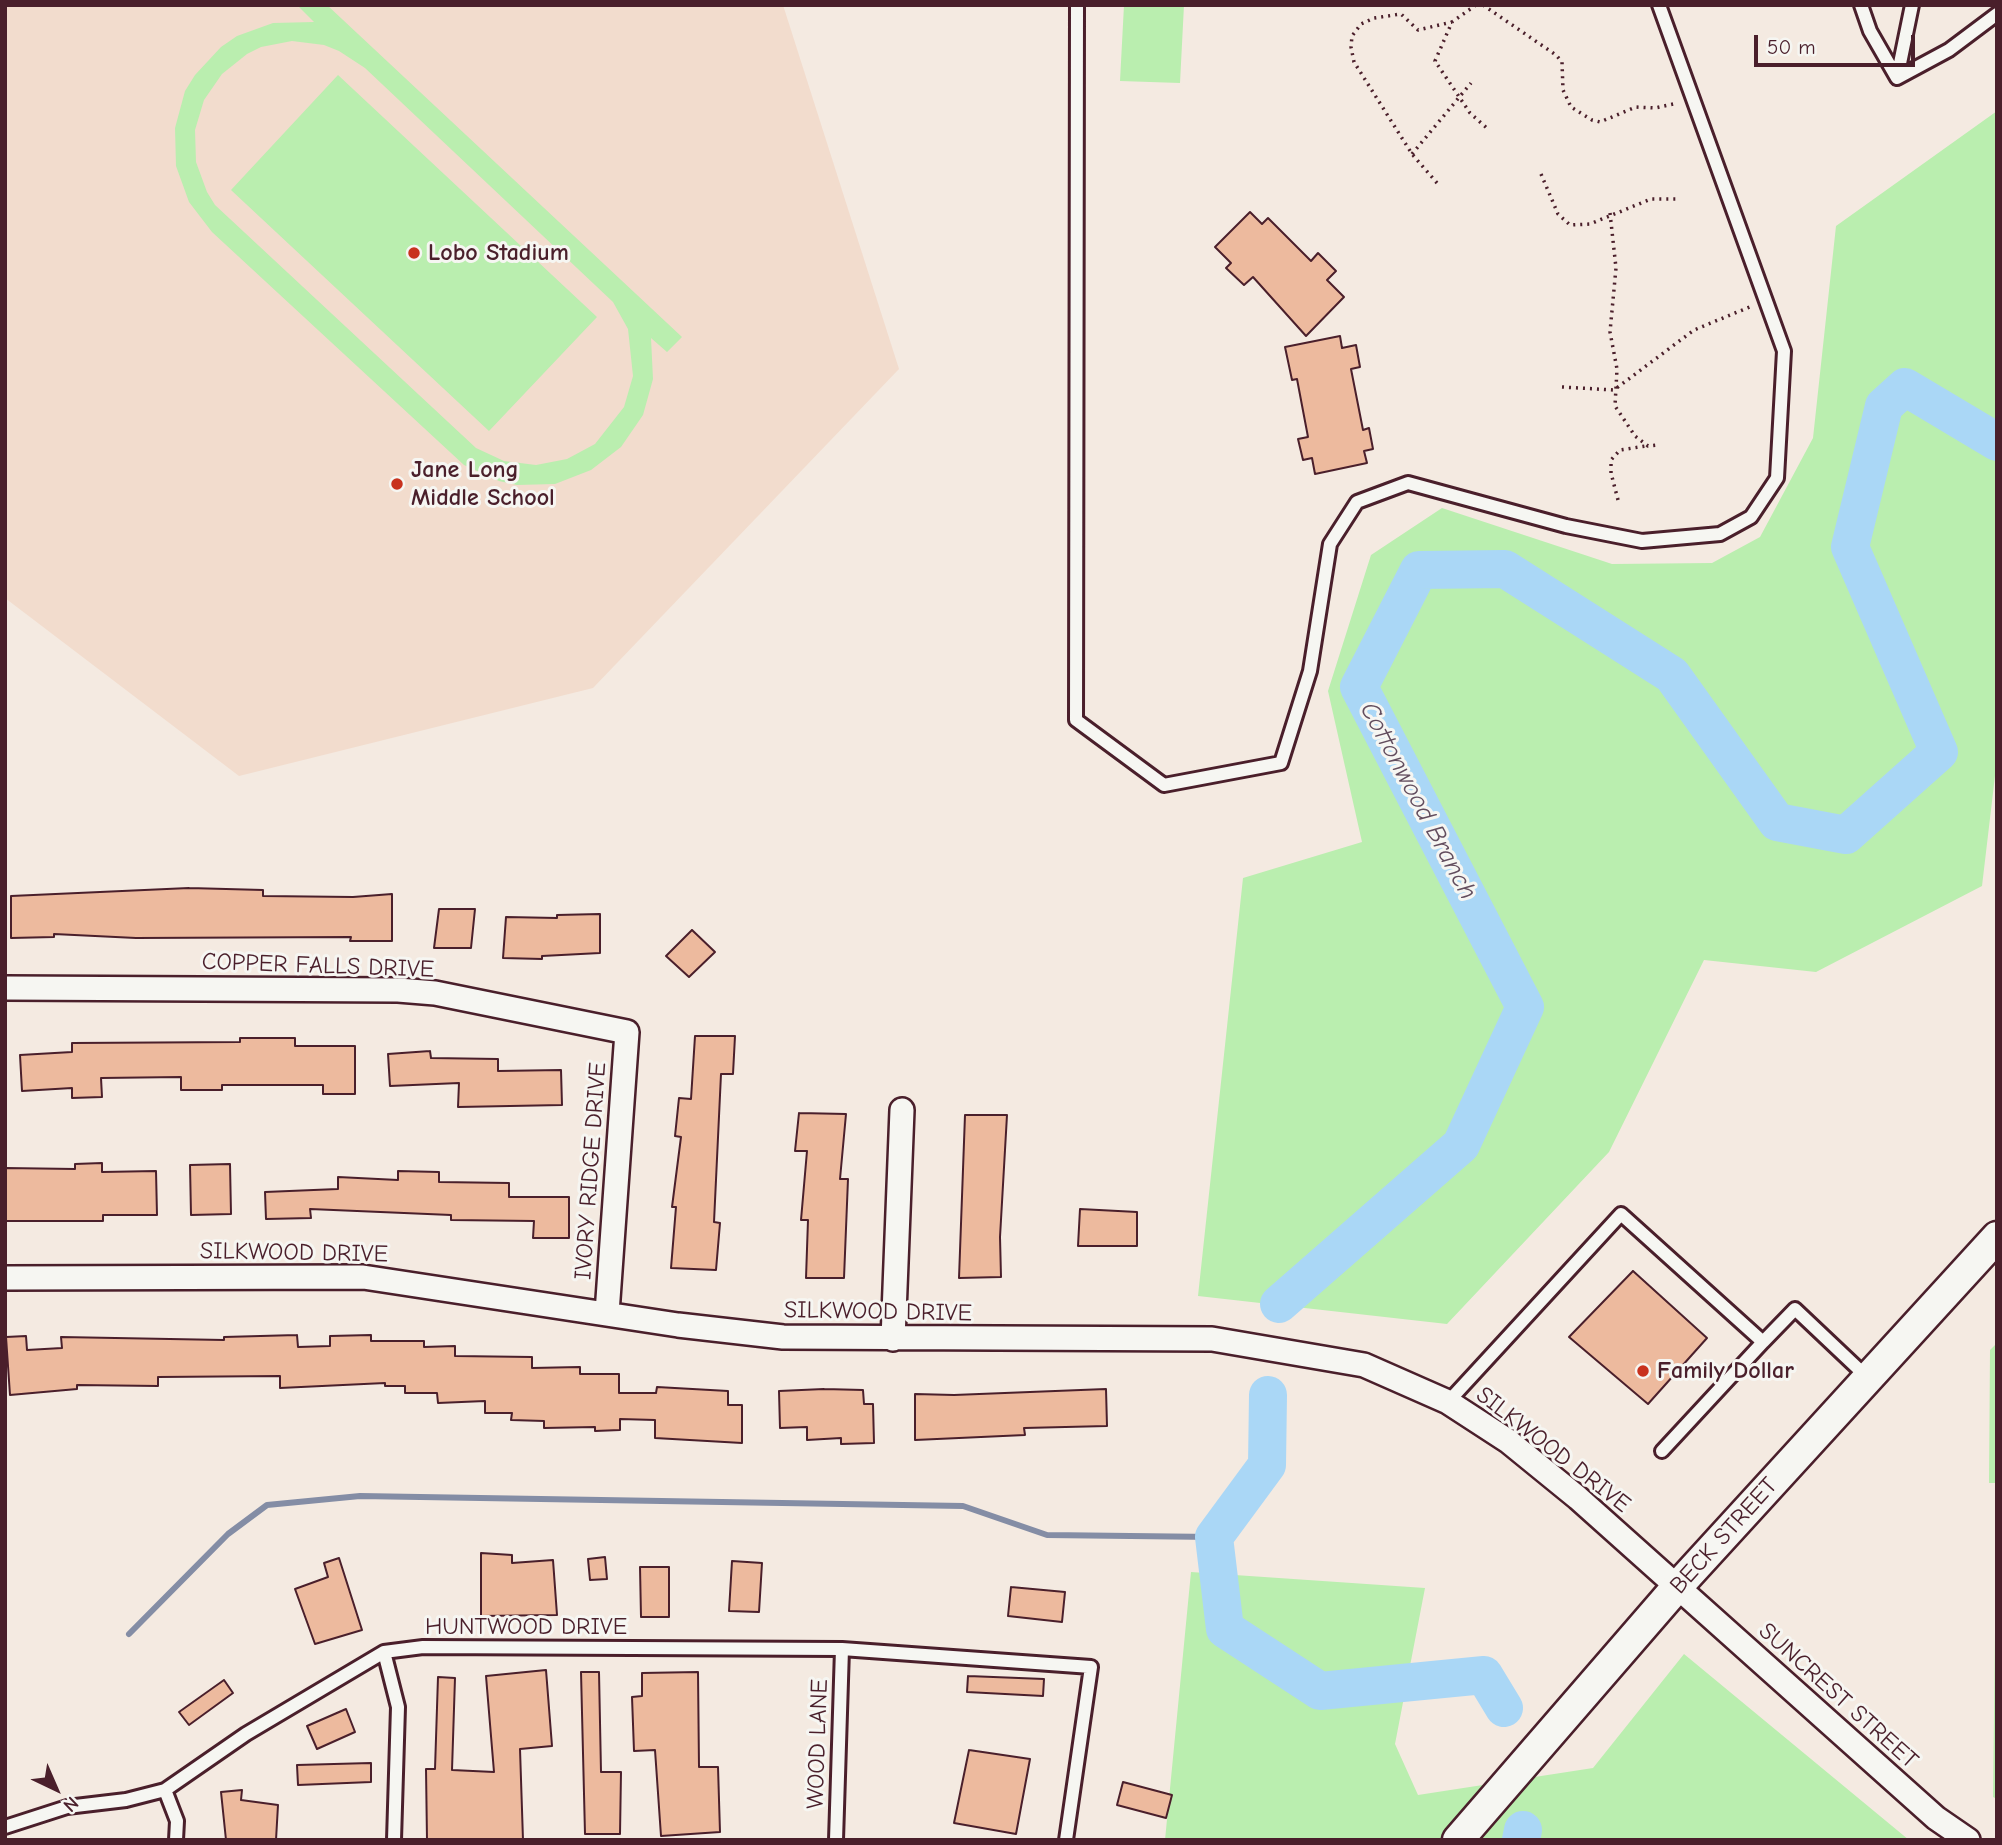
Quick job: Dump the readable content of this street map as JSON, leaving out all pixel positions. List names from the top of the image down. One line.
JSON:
{"streets":{"street":["COPPER FALLS DRIVE","IVORY RIDGE DRIVE","SILKWOOD DRIVE","BECK STREET","SUNCREST STREET"],"lane":["HUNTWOOD DRIVE","WOOD LANE"]},"crossings":[["COPPER FALLS DRIVE","IVORY RIDGE DRIVE"],["IVORY RIDGE DRIVE","SILKWOOD DRIVE"],["SILKWOOD DRIVE","BECK STREET"],["SILKWOOD DRIVE","SUNCREST STREET"],["BECK STREET","SUNCREST STREET"],["HUNTWOOD DRIVE","WOOD LANE"]],"water":["Cottonwood Branch"],"places":["Lobo Stadium","Jane Long Middle School","Family Dollar"],"scale_bar":"50 m","north":"bottom right"}
